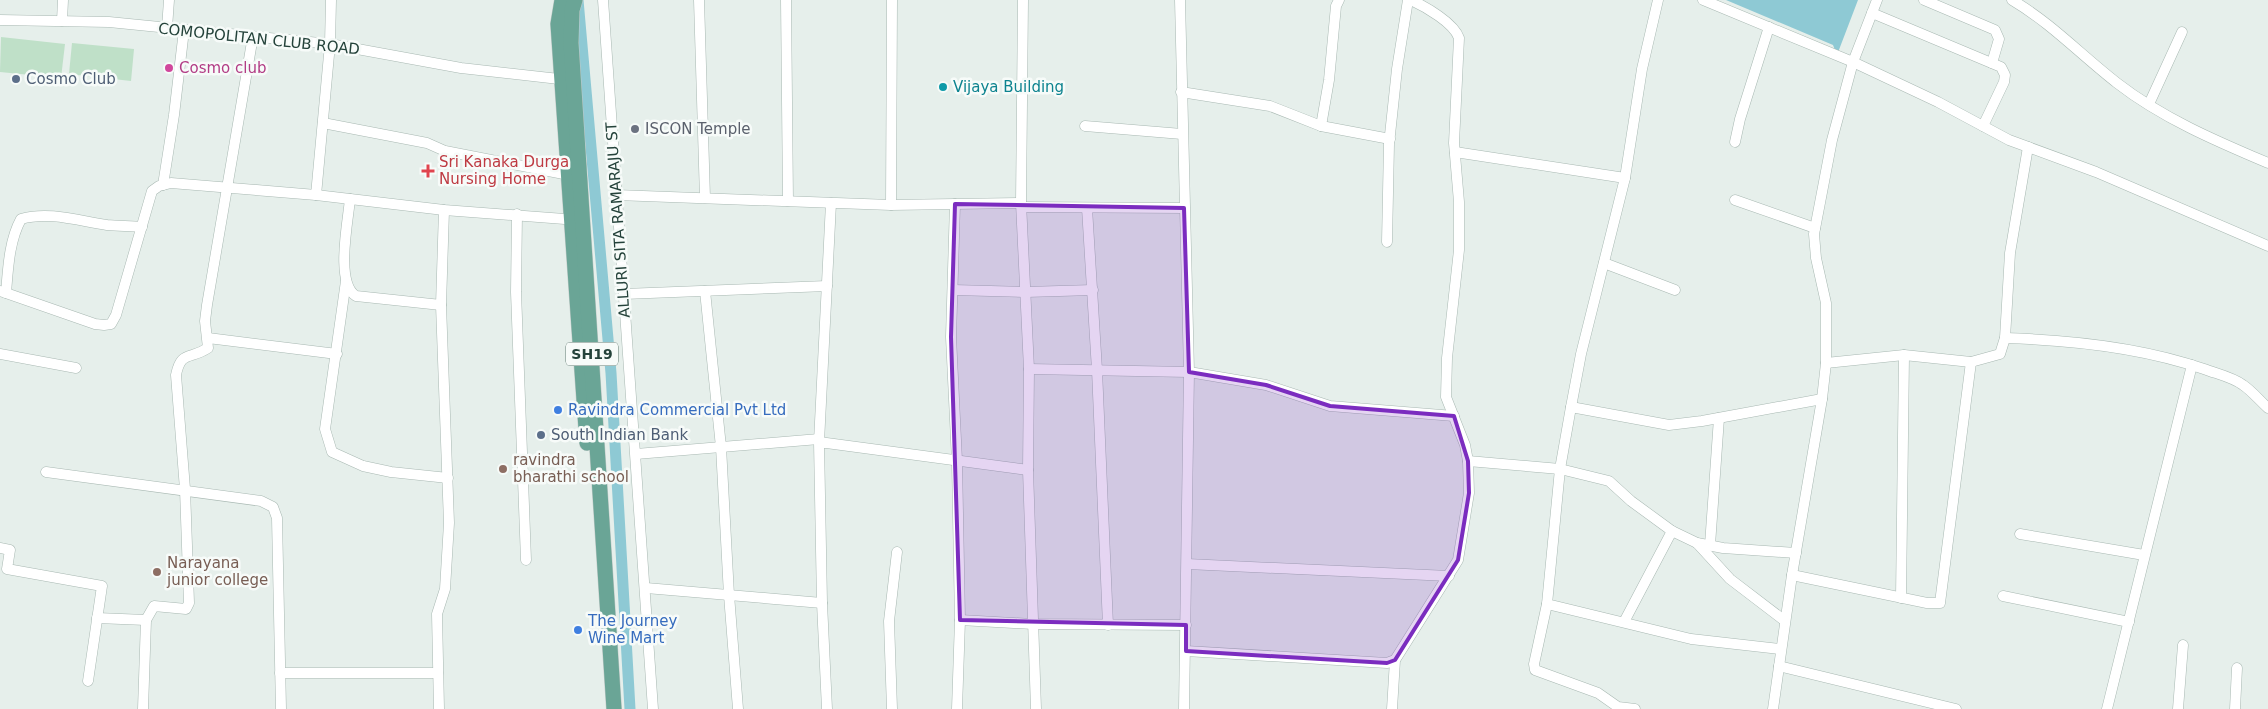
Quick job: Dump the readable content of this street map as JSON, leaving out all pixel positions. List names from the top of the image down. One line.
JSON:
{"streets":{"main road":["SH19"],"street":["COMOPOLITAN CLUB ROAD","ALLURI SITA RAMARAJU ST"]},"crossings":[["COMOPOLITAN CLUB ROAD","SH19"]],"places":{"other":["Cosmo club","Cosmo Club","Vijaya Building","ISCON Temple","Ravindra Commercial Pvt Ltd","South Indian Bank","ravindra bharathi school","Narayana junior college","The Journey Wine Mart"],"health":["Sri Kanaka Durga Nursing Home"]}}
